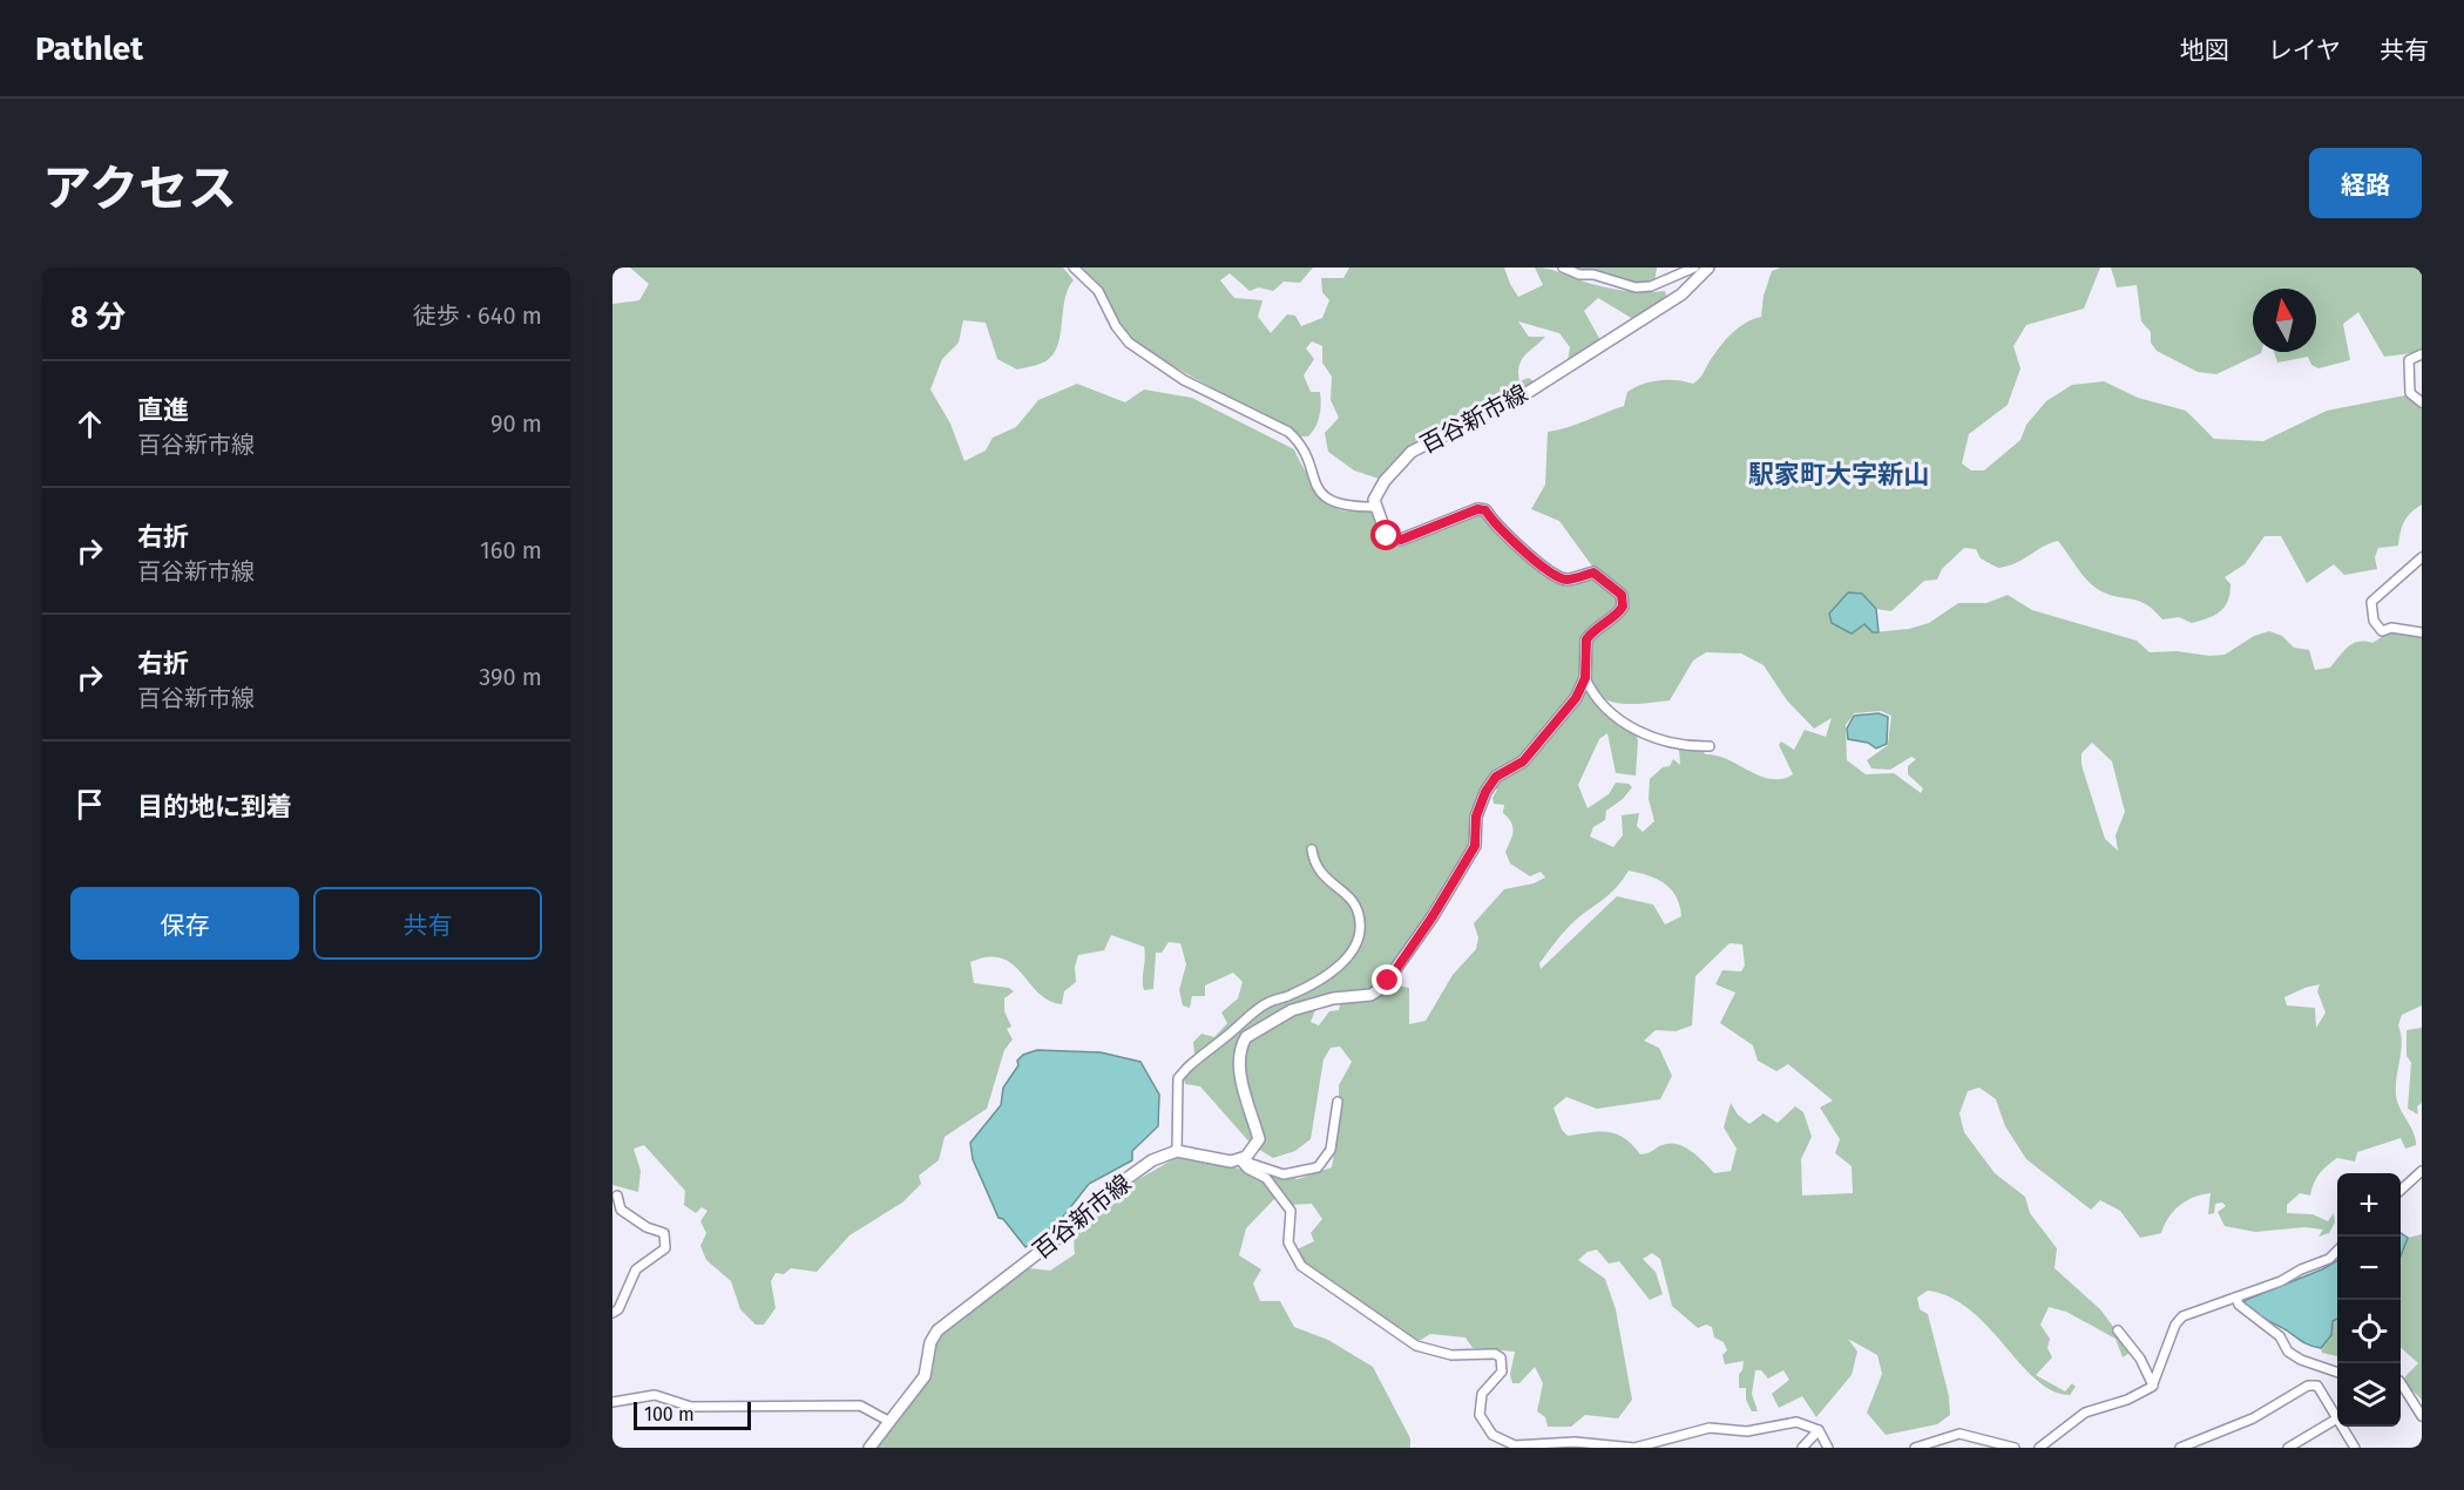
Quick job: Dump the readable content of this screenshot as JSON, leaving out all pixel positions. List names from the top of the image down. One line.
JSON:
{"streets":{"main road":["百谷新市線"]},"districts":["駅家町大字新山"],"scale_bar":"100 m","north":"top","page":{"header":"Pathlet","nav":["地図","レイヤ","共有"],"title":"アクセス","buttons":["経路",["保存","共有"]],"heading":["8 分","徒歩 · 640 m"],"list":[["直進","百谷新市線","90 m"],["右折","百谷新市線","160 m"],["右折","百谷新市線","390 m"],"目的地に到着"],"map_buttons":["+","−"],"scale":"100 m"}}
